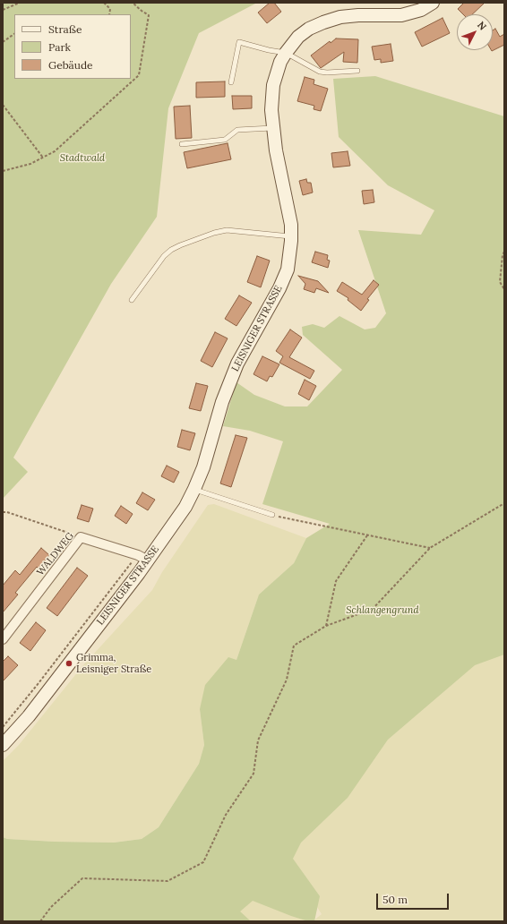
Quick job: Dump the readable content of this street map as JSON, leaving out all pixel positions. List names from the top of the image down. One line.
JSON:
{"streets":{"main road":["LEISNIGER STRASSE"],"street":["WALDWEG"]},"crossings":[["LEISNIGER STRASSE","WALDWEG"]],"parks":["Stadtwald","Schlangengrund"],"places":["Grimma, Leisniger Straße"],"legend":["Straße","Park","Gebäude"],"scale_bar":"50 m","north":"top right"}
